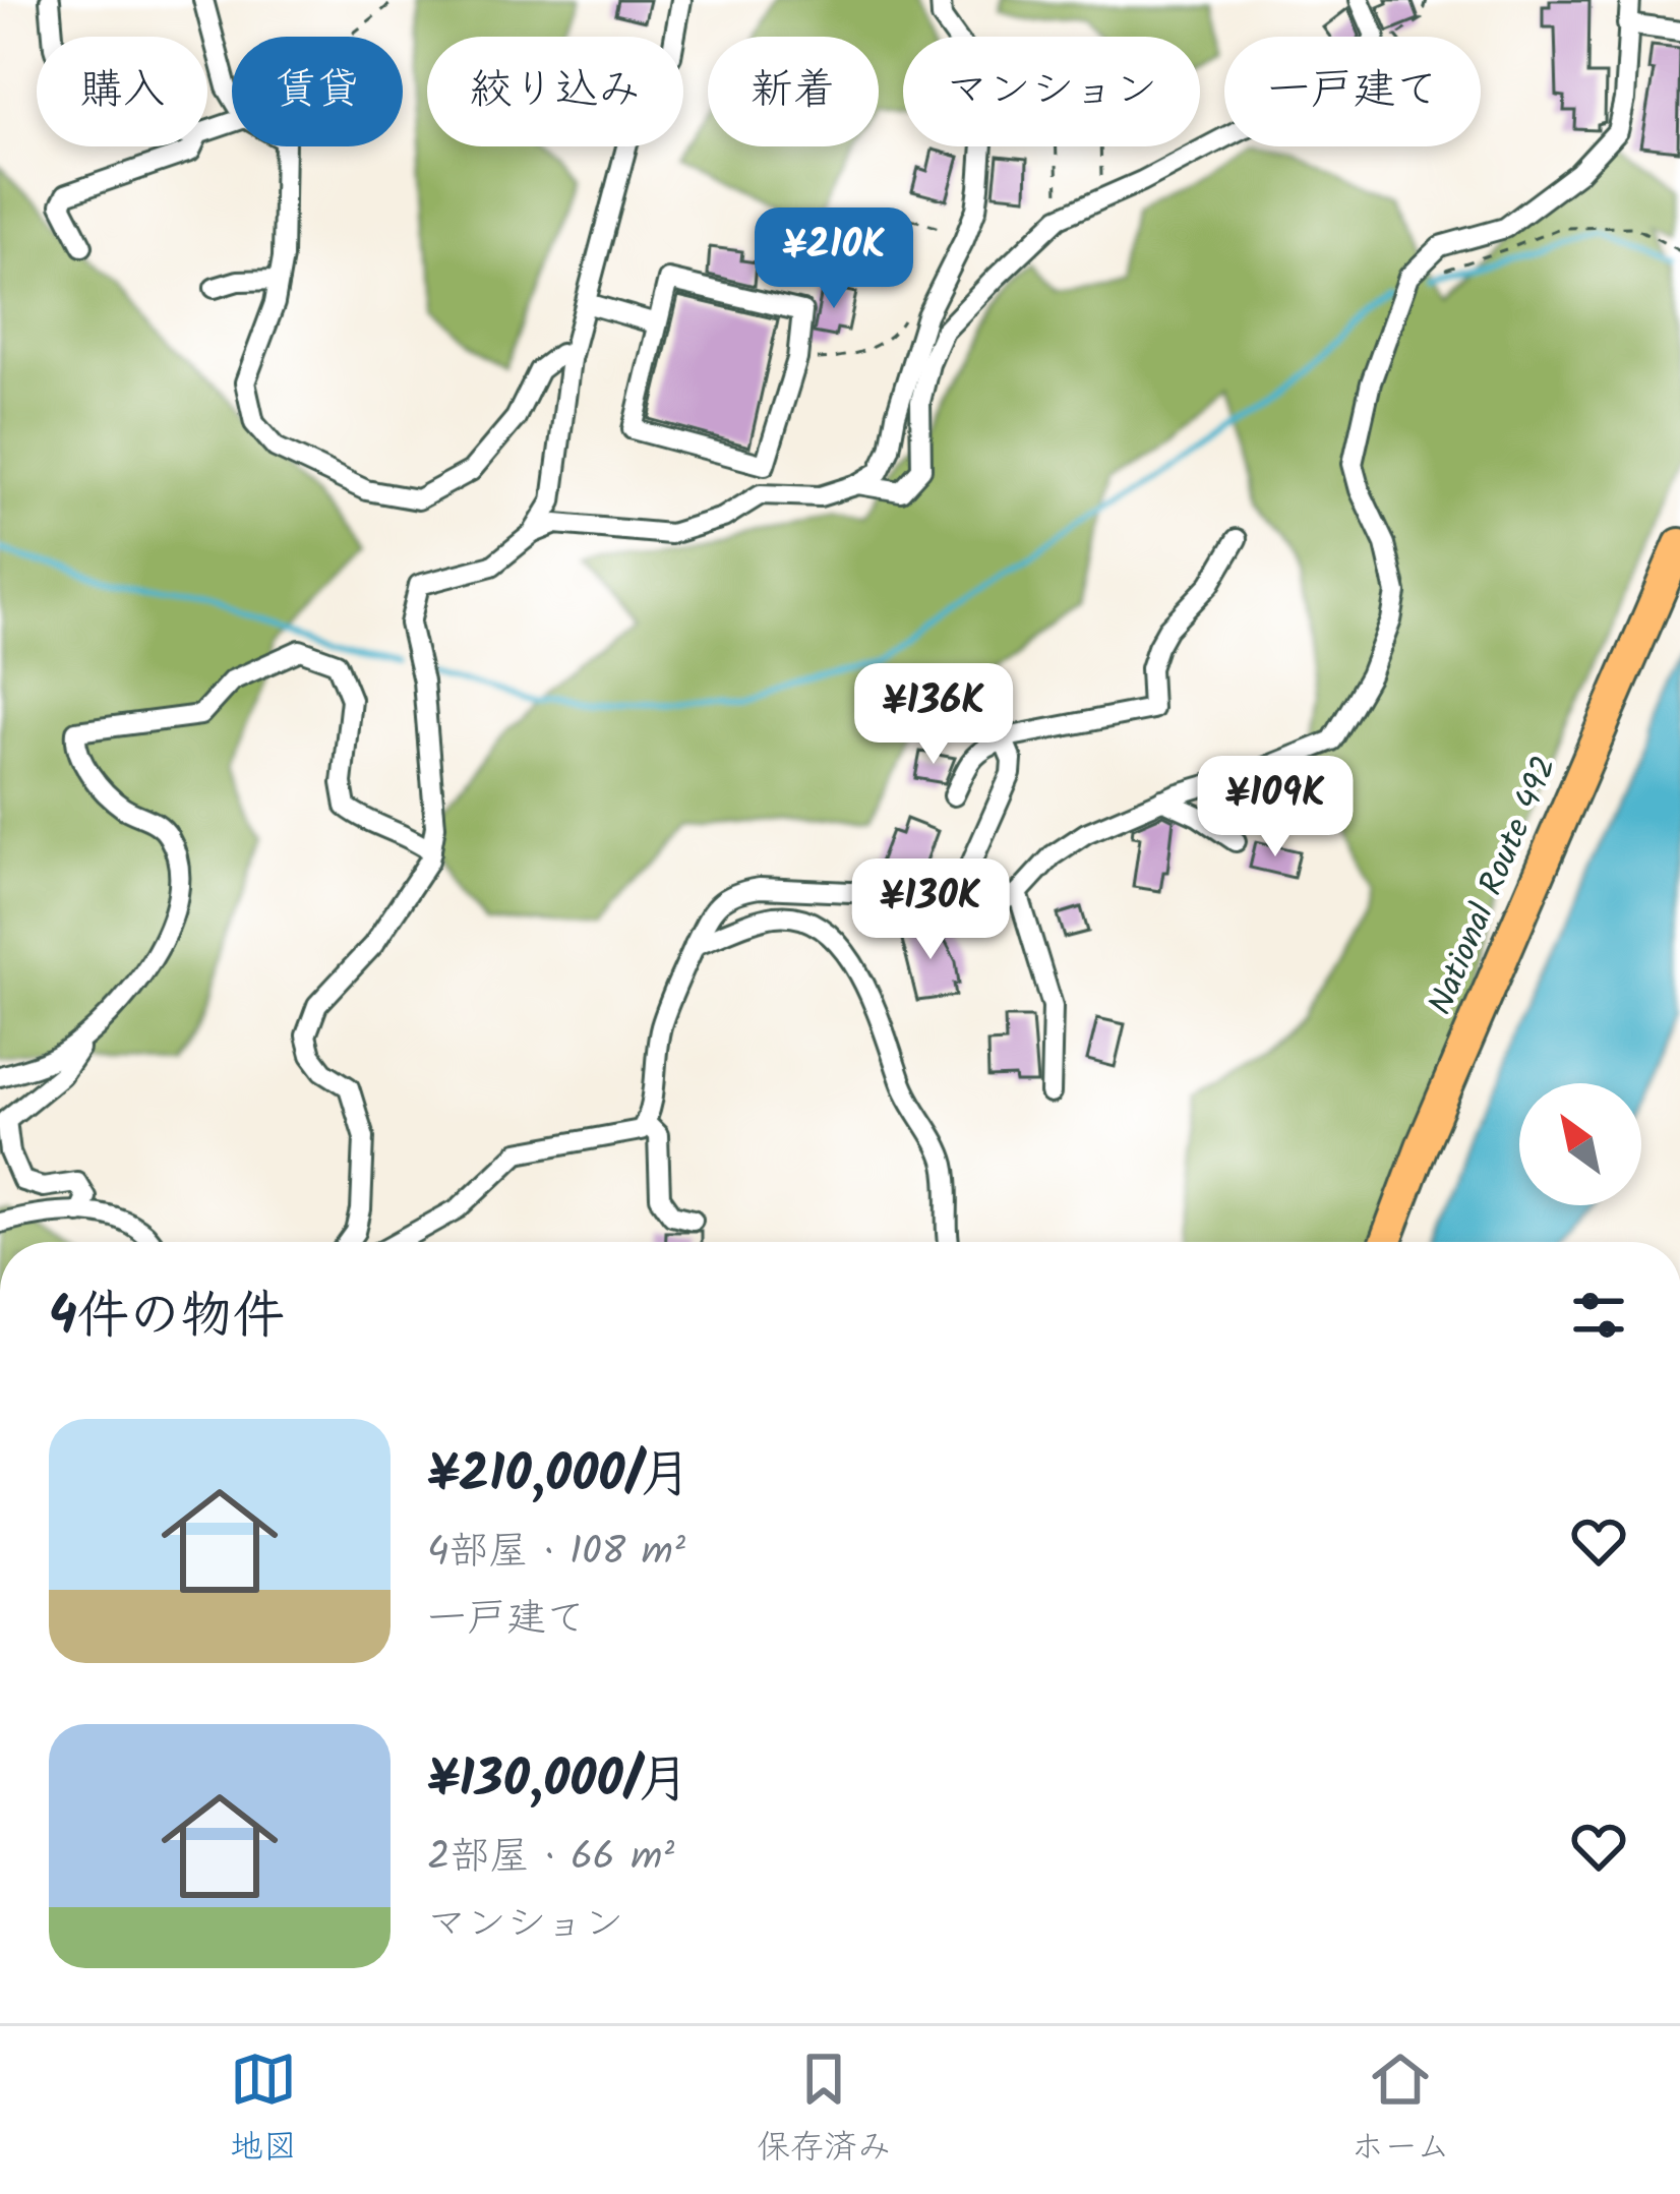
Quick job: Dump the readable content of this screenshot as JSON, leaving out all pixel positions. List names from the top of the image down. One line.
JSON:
{"streets":{"highway":["National Route 492"]},"north":"top left","page":{"chip":["購入","賃貸","絞り込み","新着","マンション","一戸建て"],"price":["¥210K","¥136K","¥109K","¥130K"],"heading":"4件の物件","list":[{"name":"¥210,000/月","note":"4部屋 · 108 m² · 一戸建て"},{"name":"¥130,000/月","note":"2部屋 · 66 m² · マンション"}],"tabs":["地図","保存済み","ホーム"]}}
